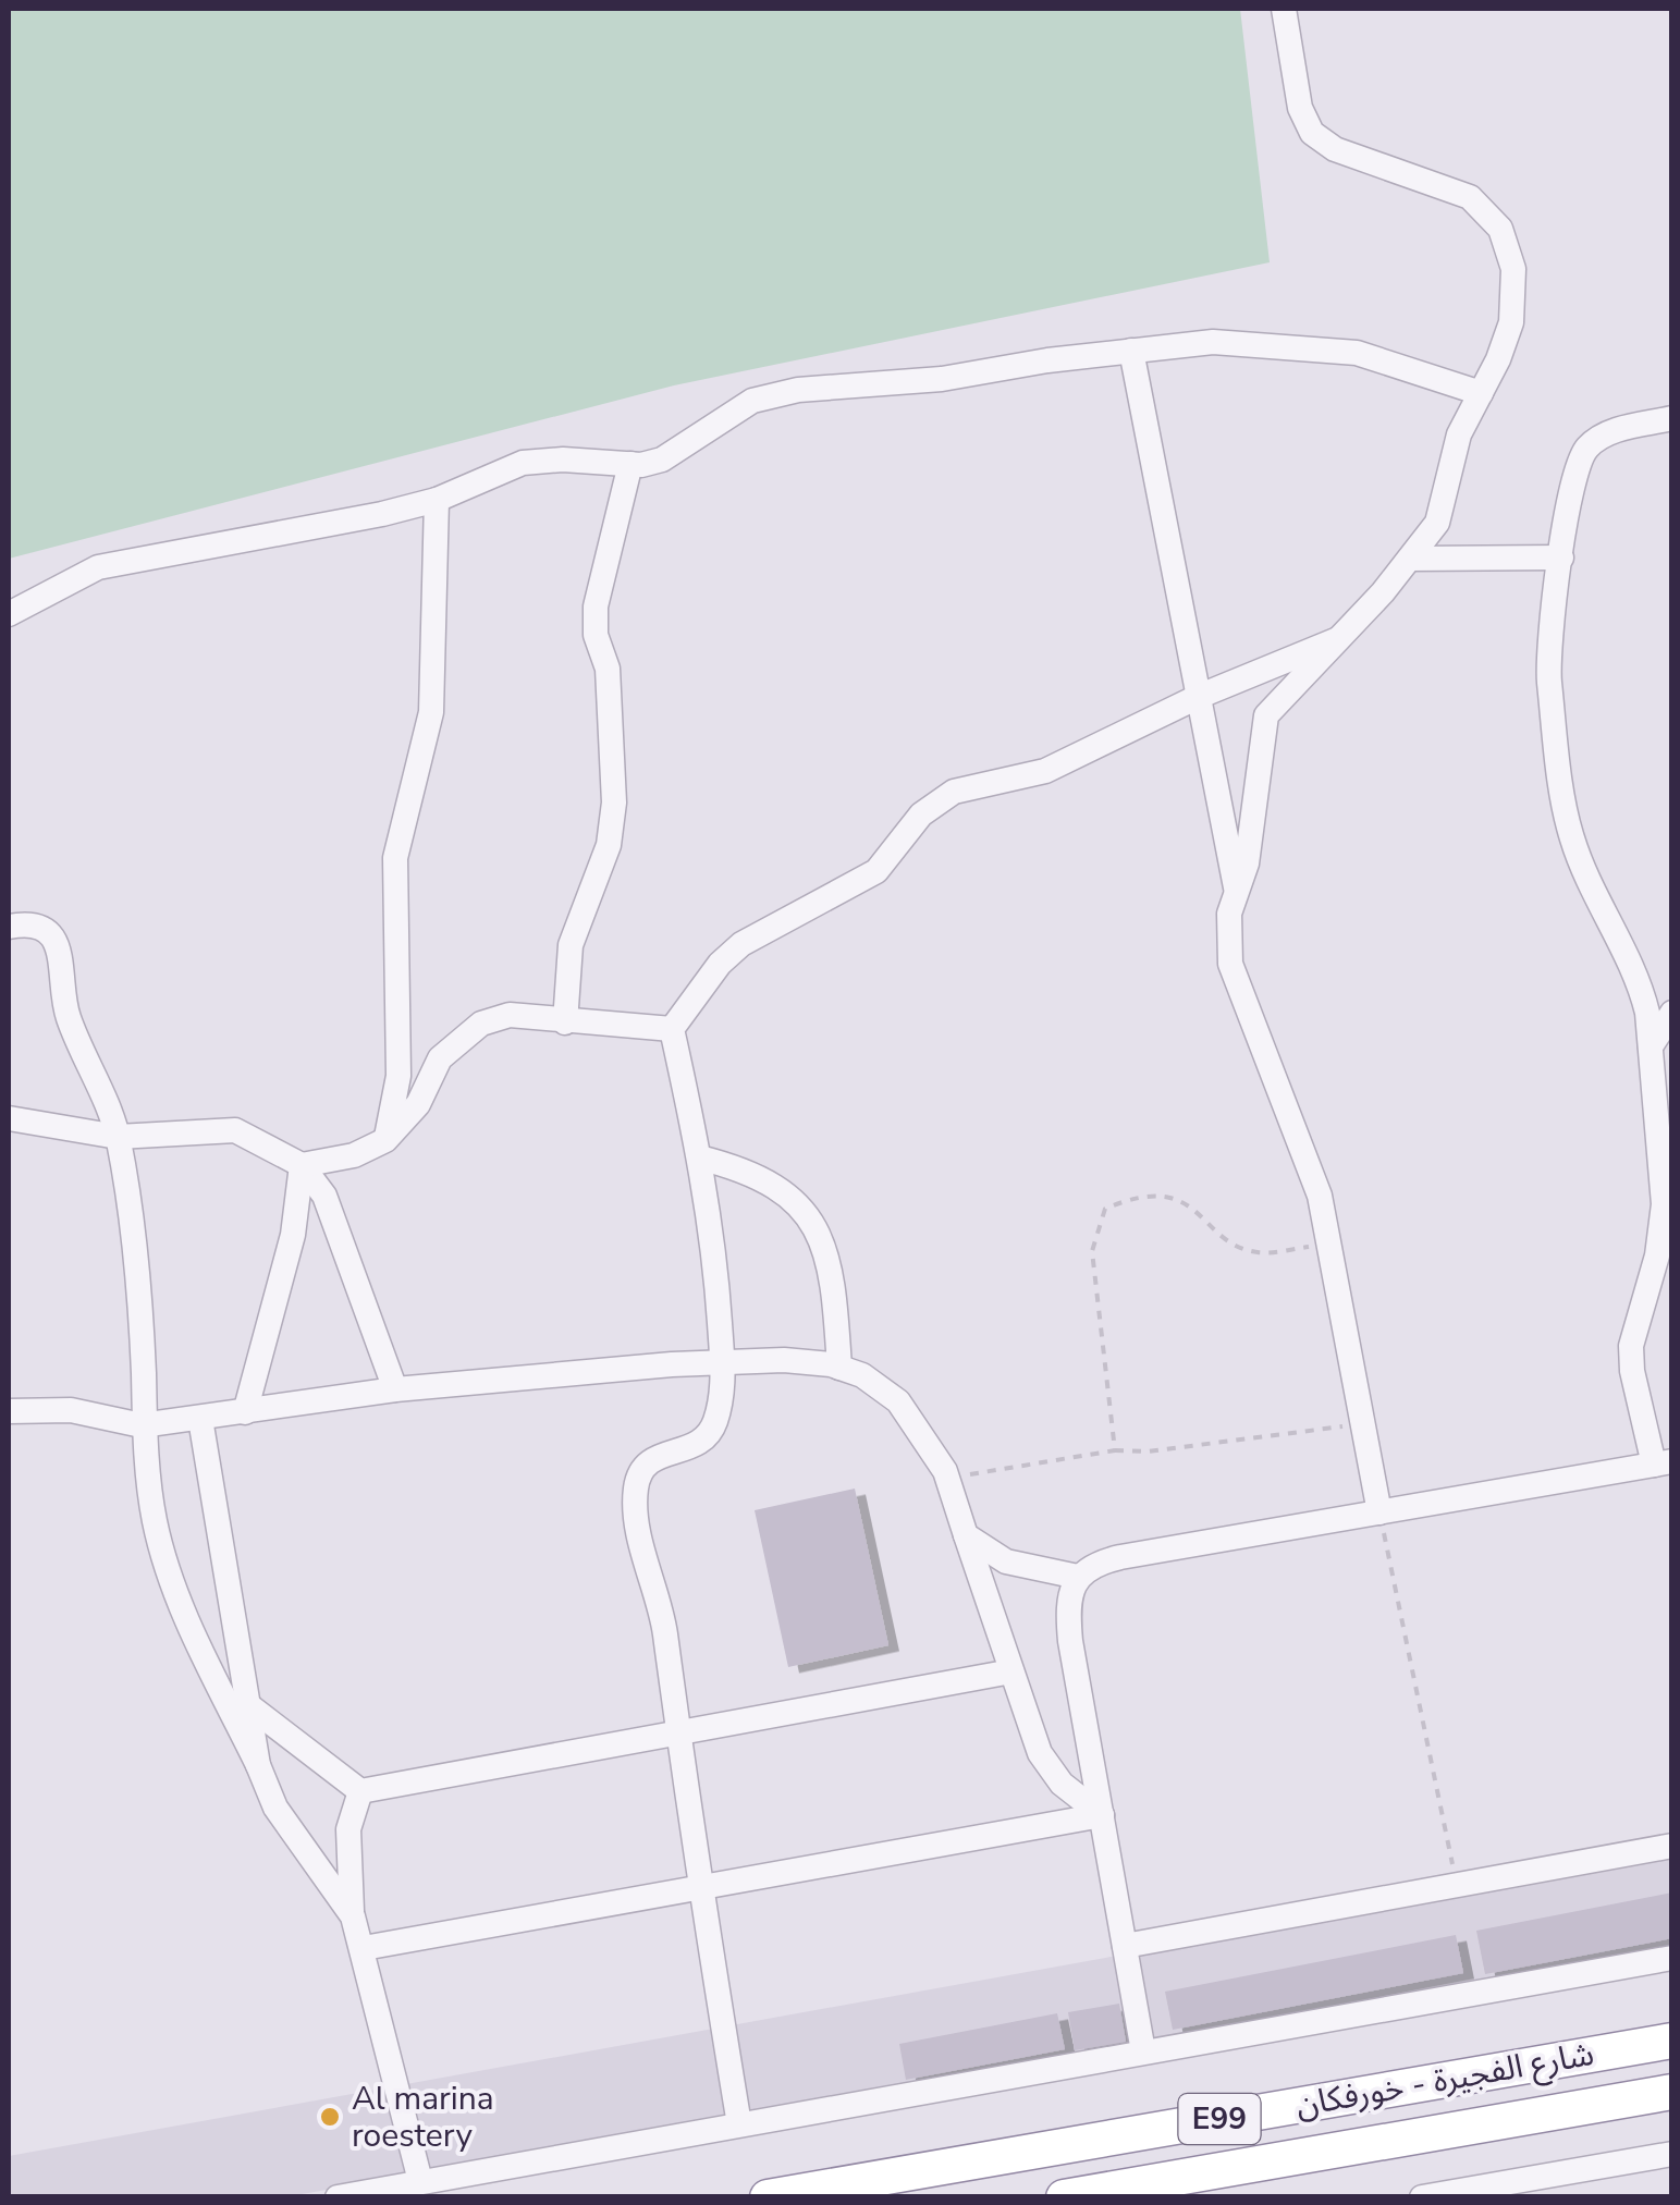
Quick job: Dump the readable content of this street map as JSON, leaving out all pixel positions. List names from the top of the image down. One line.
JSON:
{"streets":{"highway":["شارع الفجيرة - خورفكان","E99"]},"places":["Al marina roestery"]}
